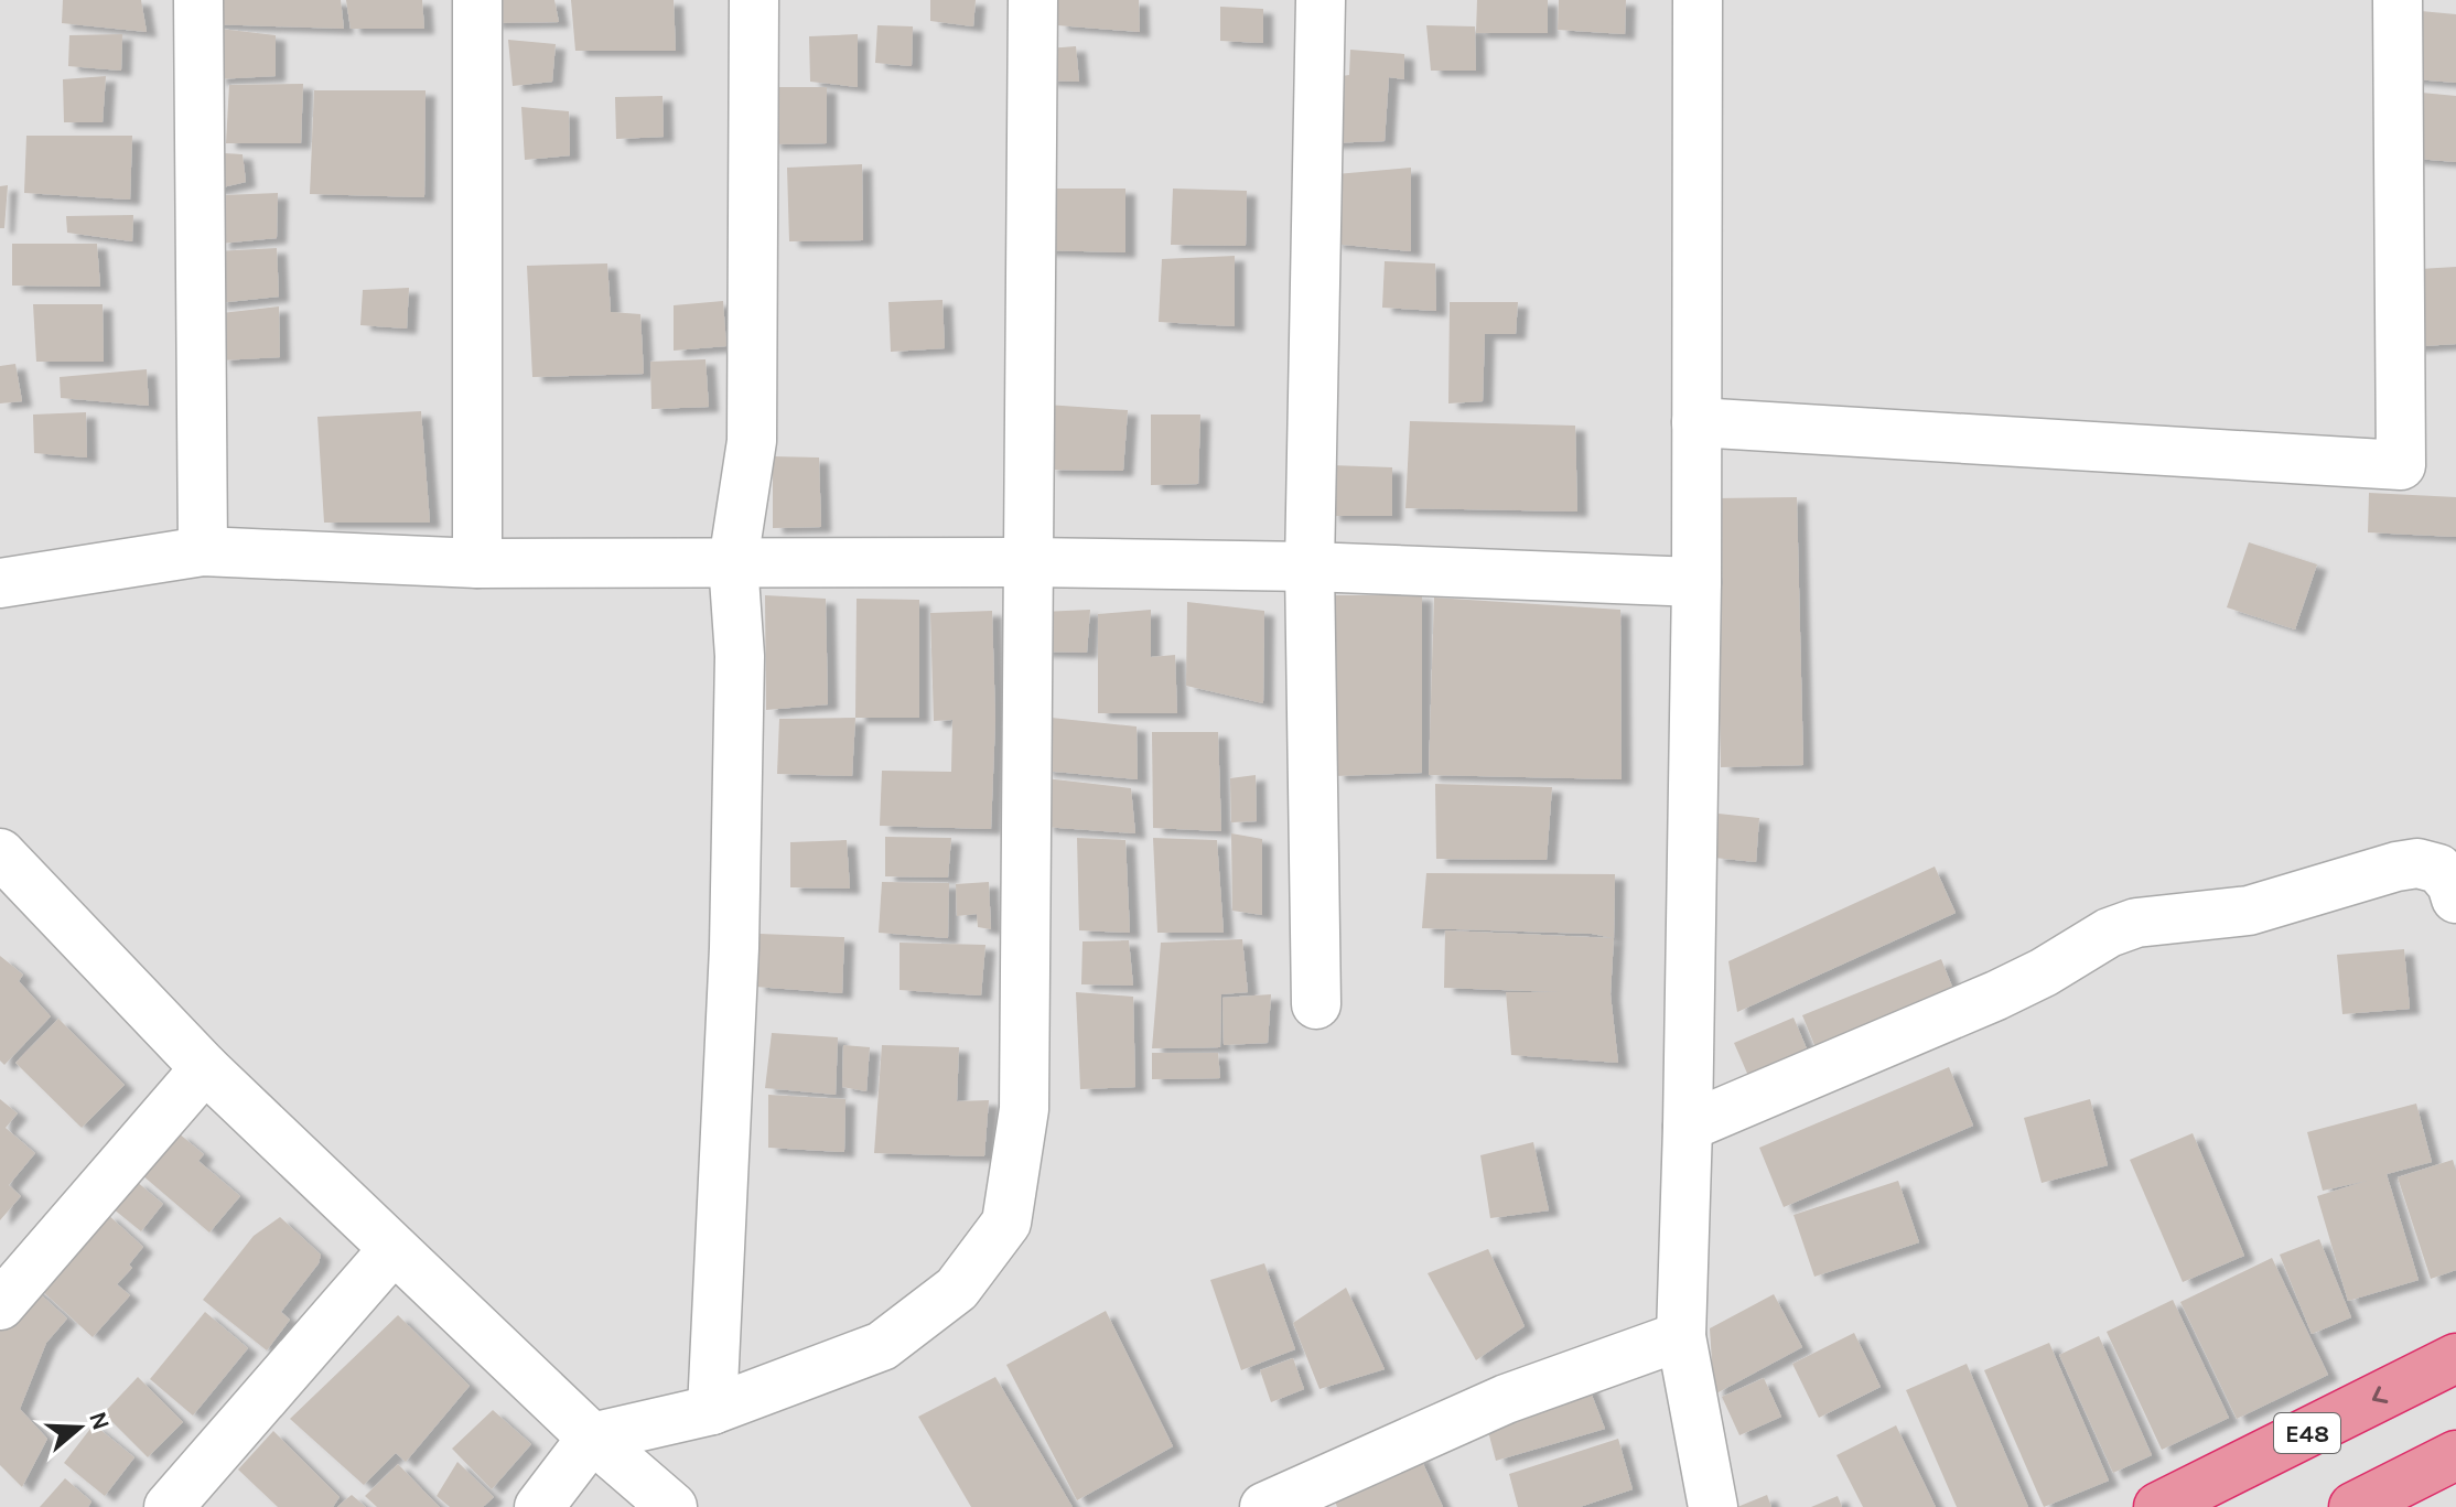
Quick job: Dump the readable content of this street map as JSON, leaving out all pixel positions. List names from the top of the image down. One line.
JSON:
{"streets":{"highway":["E48"]},"north":"right"}
